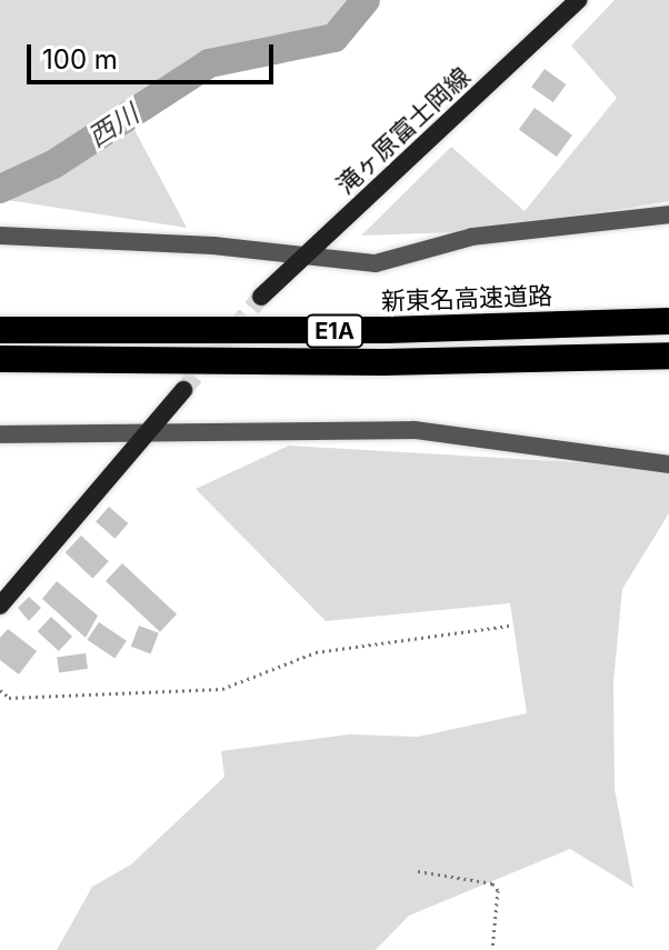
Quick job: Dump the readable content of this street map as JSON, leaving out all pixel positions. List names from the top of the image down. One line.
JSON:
{"streets":{"highway":["新東名高速道路","E1A"],"main road":["滝ヶ原富士岡線"]},"water":["西川"],"scale_bar":"100 m"}
